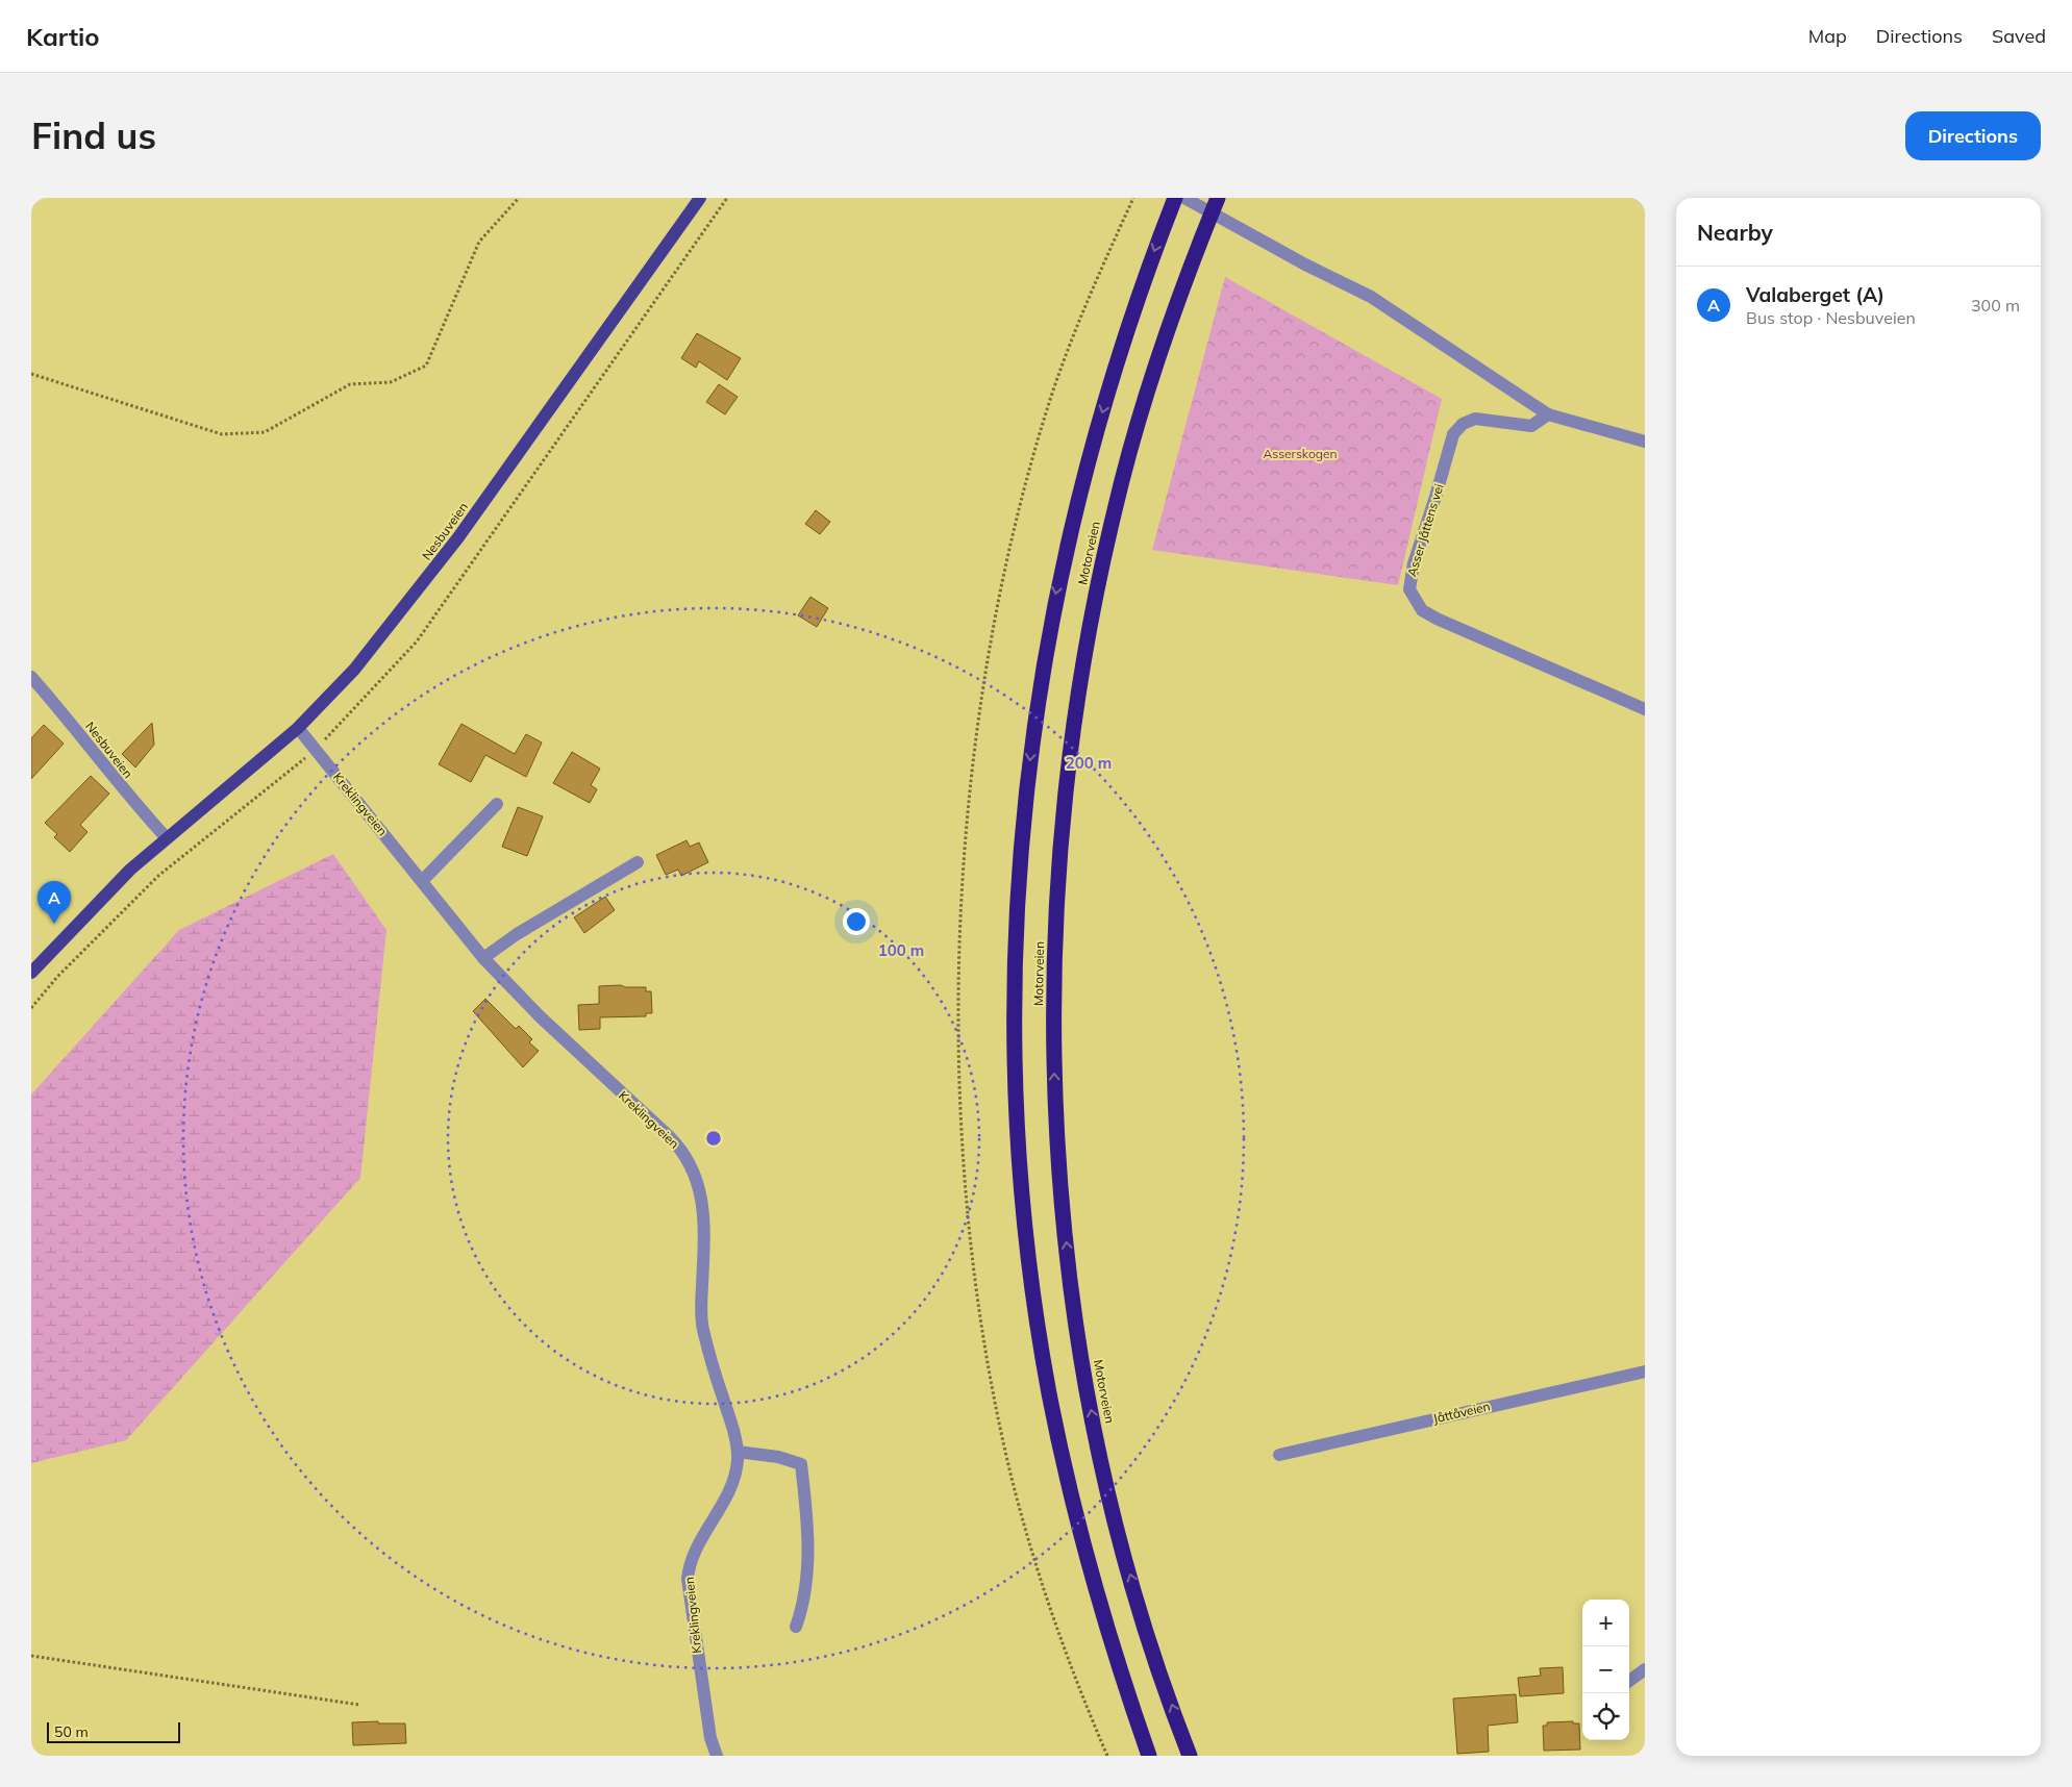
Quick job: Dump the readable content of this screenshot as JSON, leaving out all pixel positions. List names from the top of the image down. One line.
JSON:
{"streets":{"highway":["Motorveien"],"main road":["Nesbuveien"],"street":["Asser Jåttens vei","Kreklingveien","Jåttåveien"]},"crossings":[["Nesbuveien","Kreklingveien"]],"parks":["Asserskogen"],"scale_bar":"50 m","page":{"header":"Kartio","nav":["Map","Directions","Saved"],"buttons":"Directions","title":"Find us","heading":"Nearby","list":[{"mark":"A","name":"Valaberget (A)","note":"Bus stop · Nesbuveien","value":"300 m"}],"pins":"A","map_buttons":["+","−"],"scale":"50 m"},"rings":["200 m","100 m"]}
